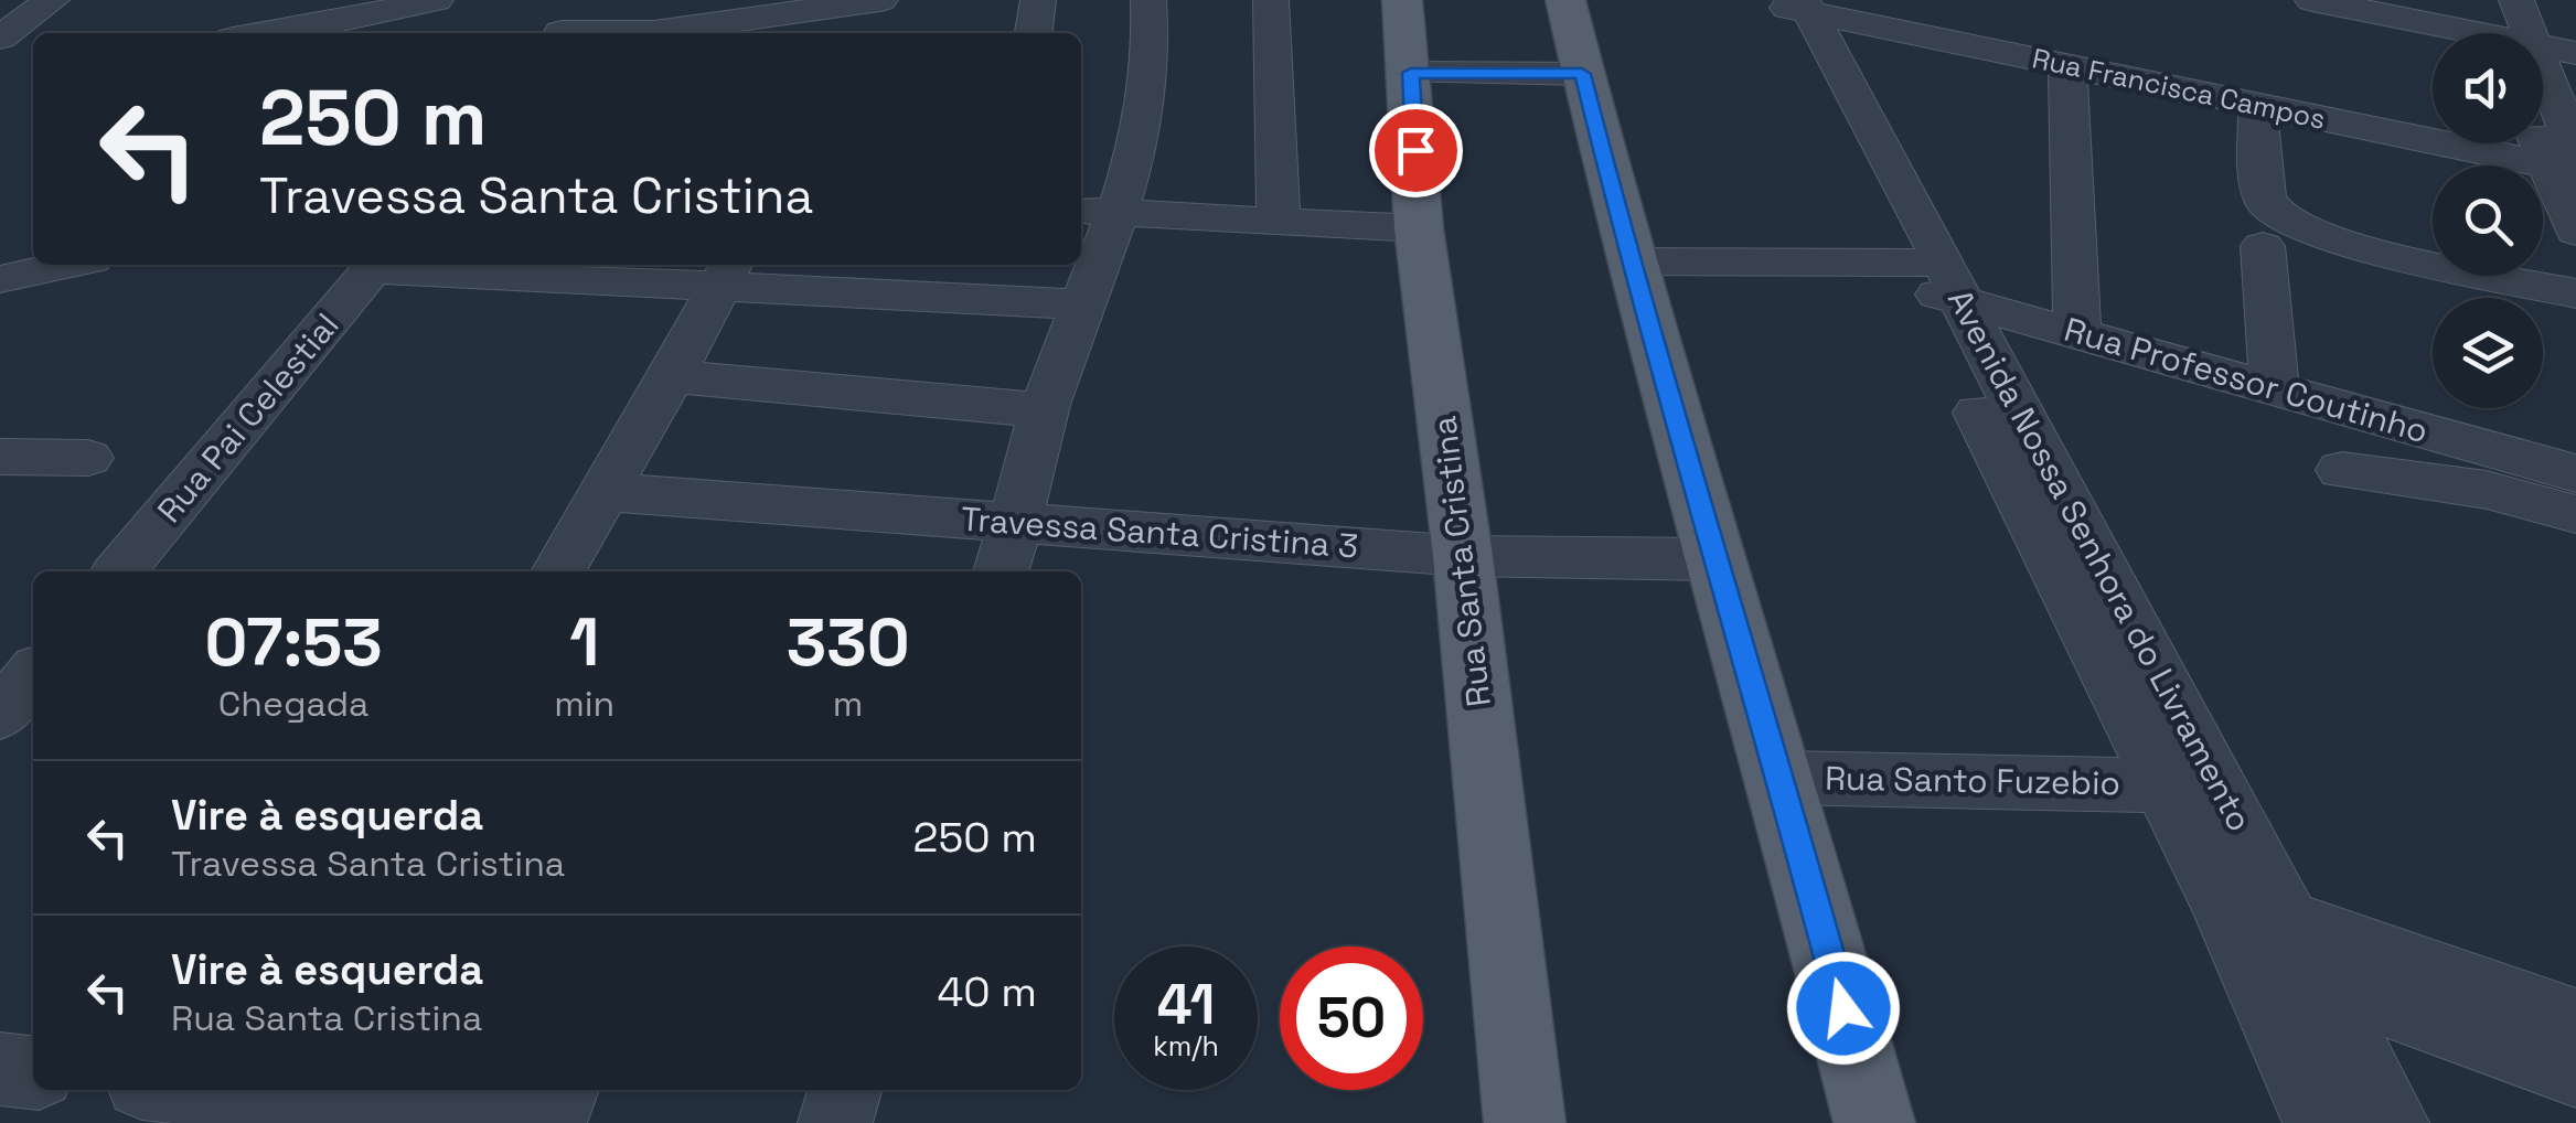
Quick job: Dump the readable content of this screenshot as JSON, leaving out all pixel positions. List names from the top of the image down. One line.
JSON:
{"streets":{"main road":["Rua Santa Cristina"],"street":["Rua Francisca Campos","Rua Professor Coutinho","Rua Pai Celestial","Travessa Santa Cristina 3","Avenida Nossa Senhora do Livramento","Rua Santo Fuzebio"]},"crossings":[["Rua Francisca Campos","Avenida Nossa Senhora do Livramento"],["Rua Professor Coutinho","Avenida Nossa Senhora do Livramento"],["Travessa Santa Cristina 3","Rua Santa Cristina"],["Avenida Nossa Senhora do Livramento","Rua Santo Fuzebio"]],"page":{"turn":["250 m","Travessa Santa Cristina"],"eta":["07:53","Chegada","1","min","330","m"],"list":[{"name":"Vire à esquerda","note":"Travessa Santa Cristina","value":"250 m"},{"name":"Vire à esquerda","note":"Rua Santa Cristina","value":"40 m"}],"speed":"41 km/h","limit":"50"}}
